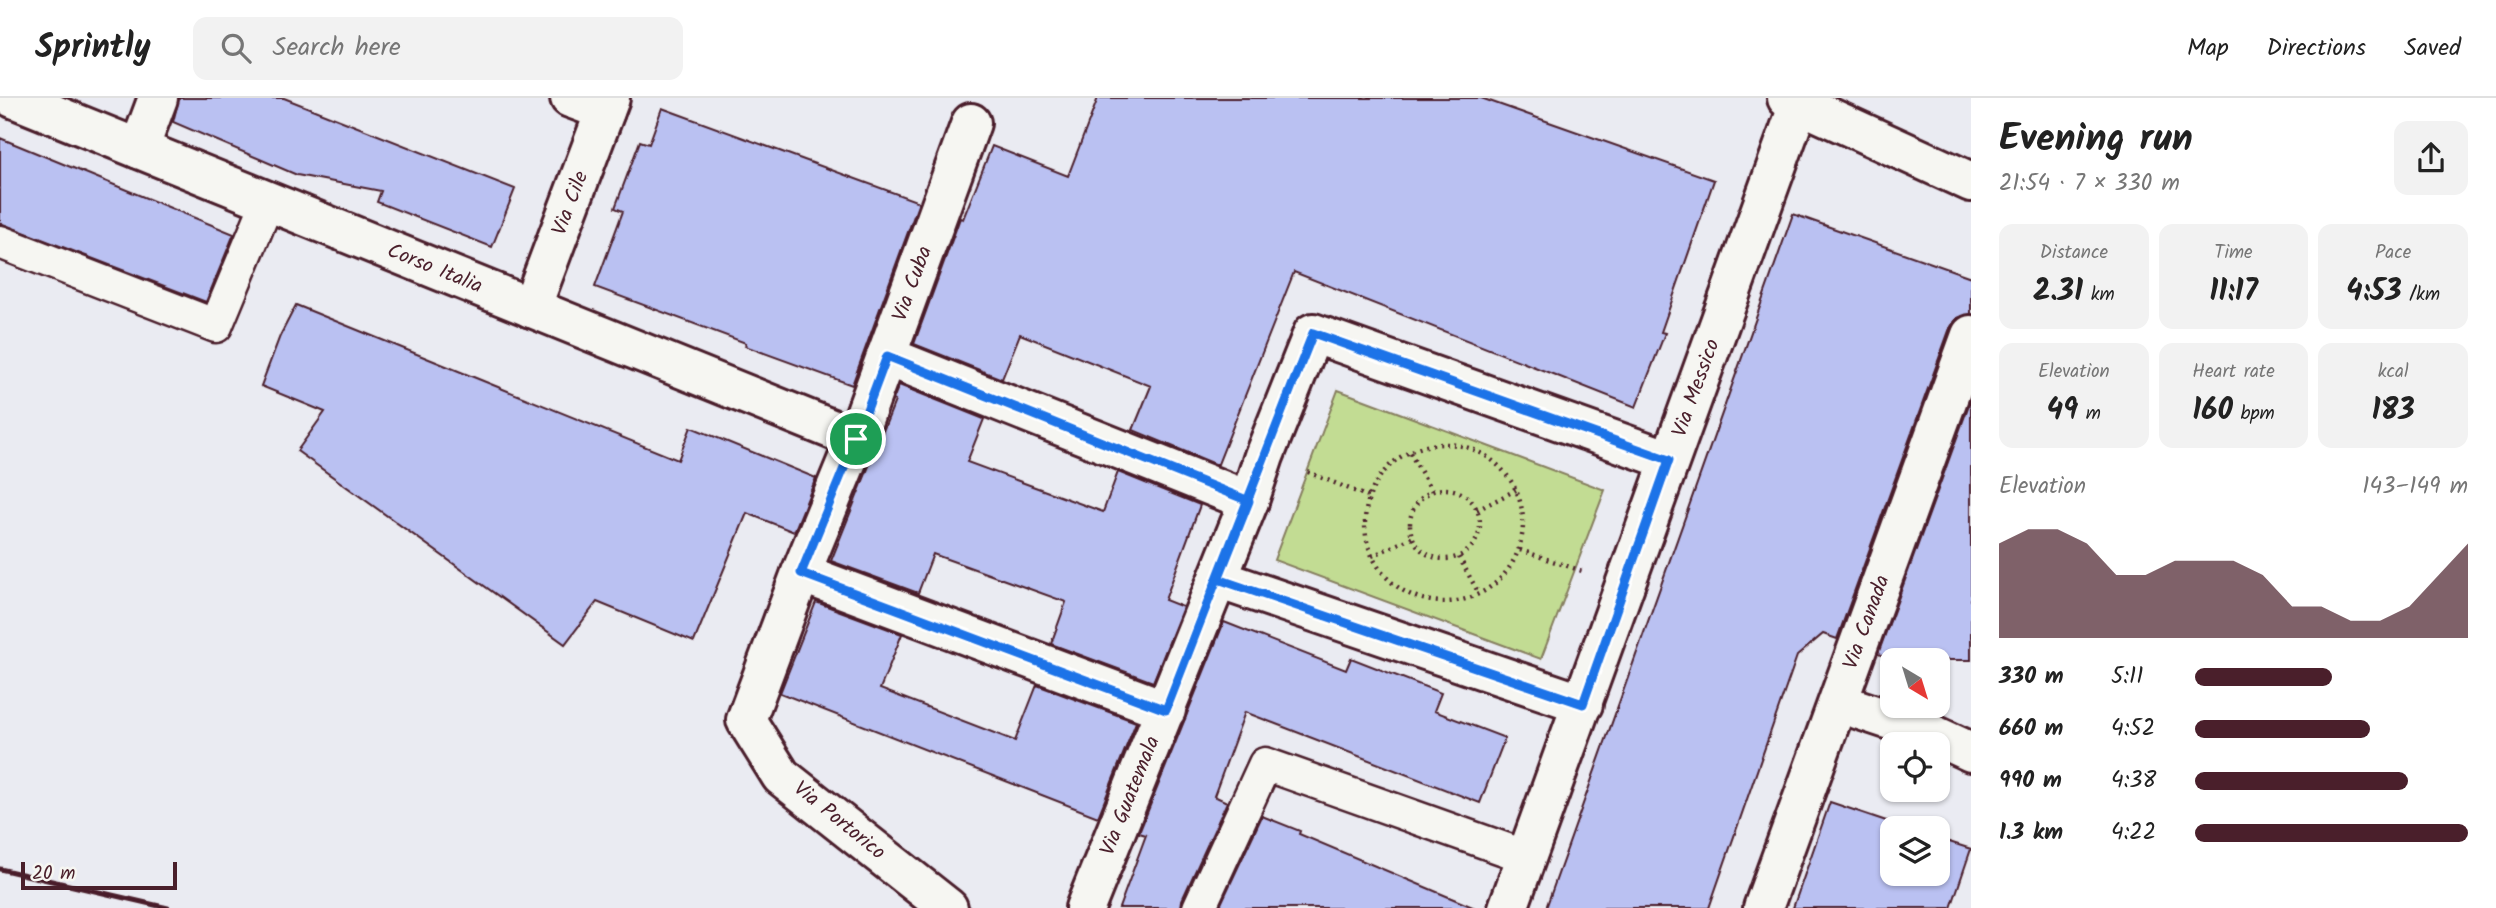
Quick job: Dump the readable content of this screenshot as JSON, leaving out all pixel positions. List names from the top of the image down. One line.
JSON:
{"streets":{"street":["Via Cile","Corso Italia","Via Cuba","Via Messico","Via Canada","Via Guatemala","Via Portorico"]},"crossings":[["Via Cile","Corso Italia"],["Corso Italia","Via Cuba"],["Via Cuba","Via Portorico"],["Via Messico","Via Guatemala"]],"scale_bar":"20 m","north":"bottom right","page":{"header":"Sprintly","search":"Search here","nav":["Map","Directions","Saved"],"heading":["Evening run","21:54 · 7 × 330 m"],"stats":[["Distance","2.31 km"],["Time","11:17"],["Pace","4:53 /km"],["Elevation","49 m"],["Heart rate","160 bpm"],["kcal","183"]],"chart":["Elevation","143–149 m"],"list":[{"name":"330 m","note":"5:11"},{"name":"660 m","note":"4:52"},{"name":"990 m","note":"4:38"},{"name":"1.3 km","note":"4:22"}],"scale":"20 m"}}
